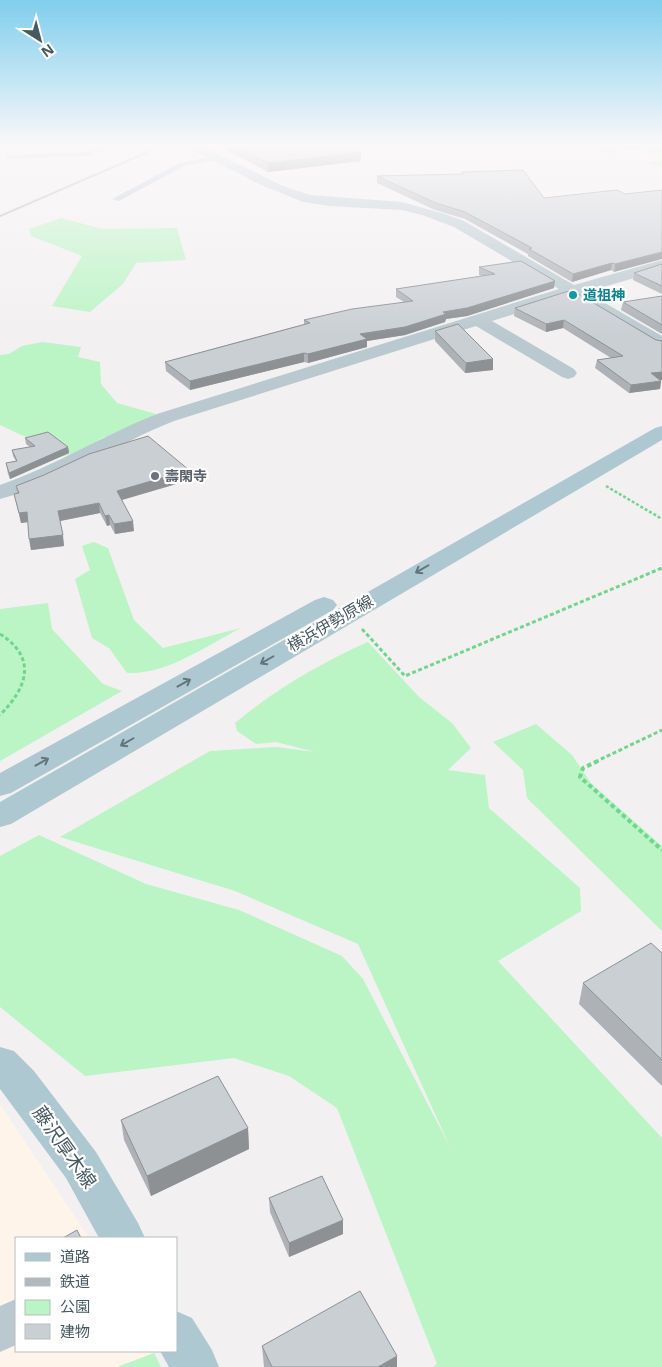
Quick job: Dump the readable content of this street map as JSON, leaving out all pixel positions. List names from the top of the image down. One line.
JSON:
{"streets":{"main road":["横浜伊勢原線","藤沢厚木線"]},"places":["道祖神","壽閑寺"],"legend":["道路","鉄道","公園","建物"],"north":"bottom right"}
